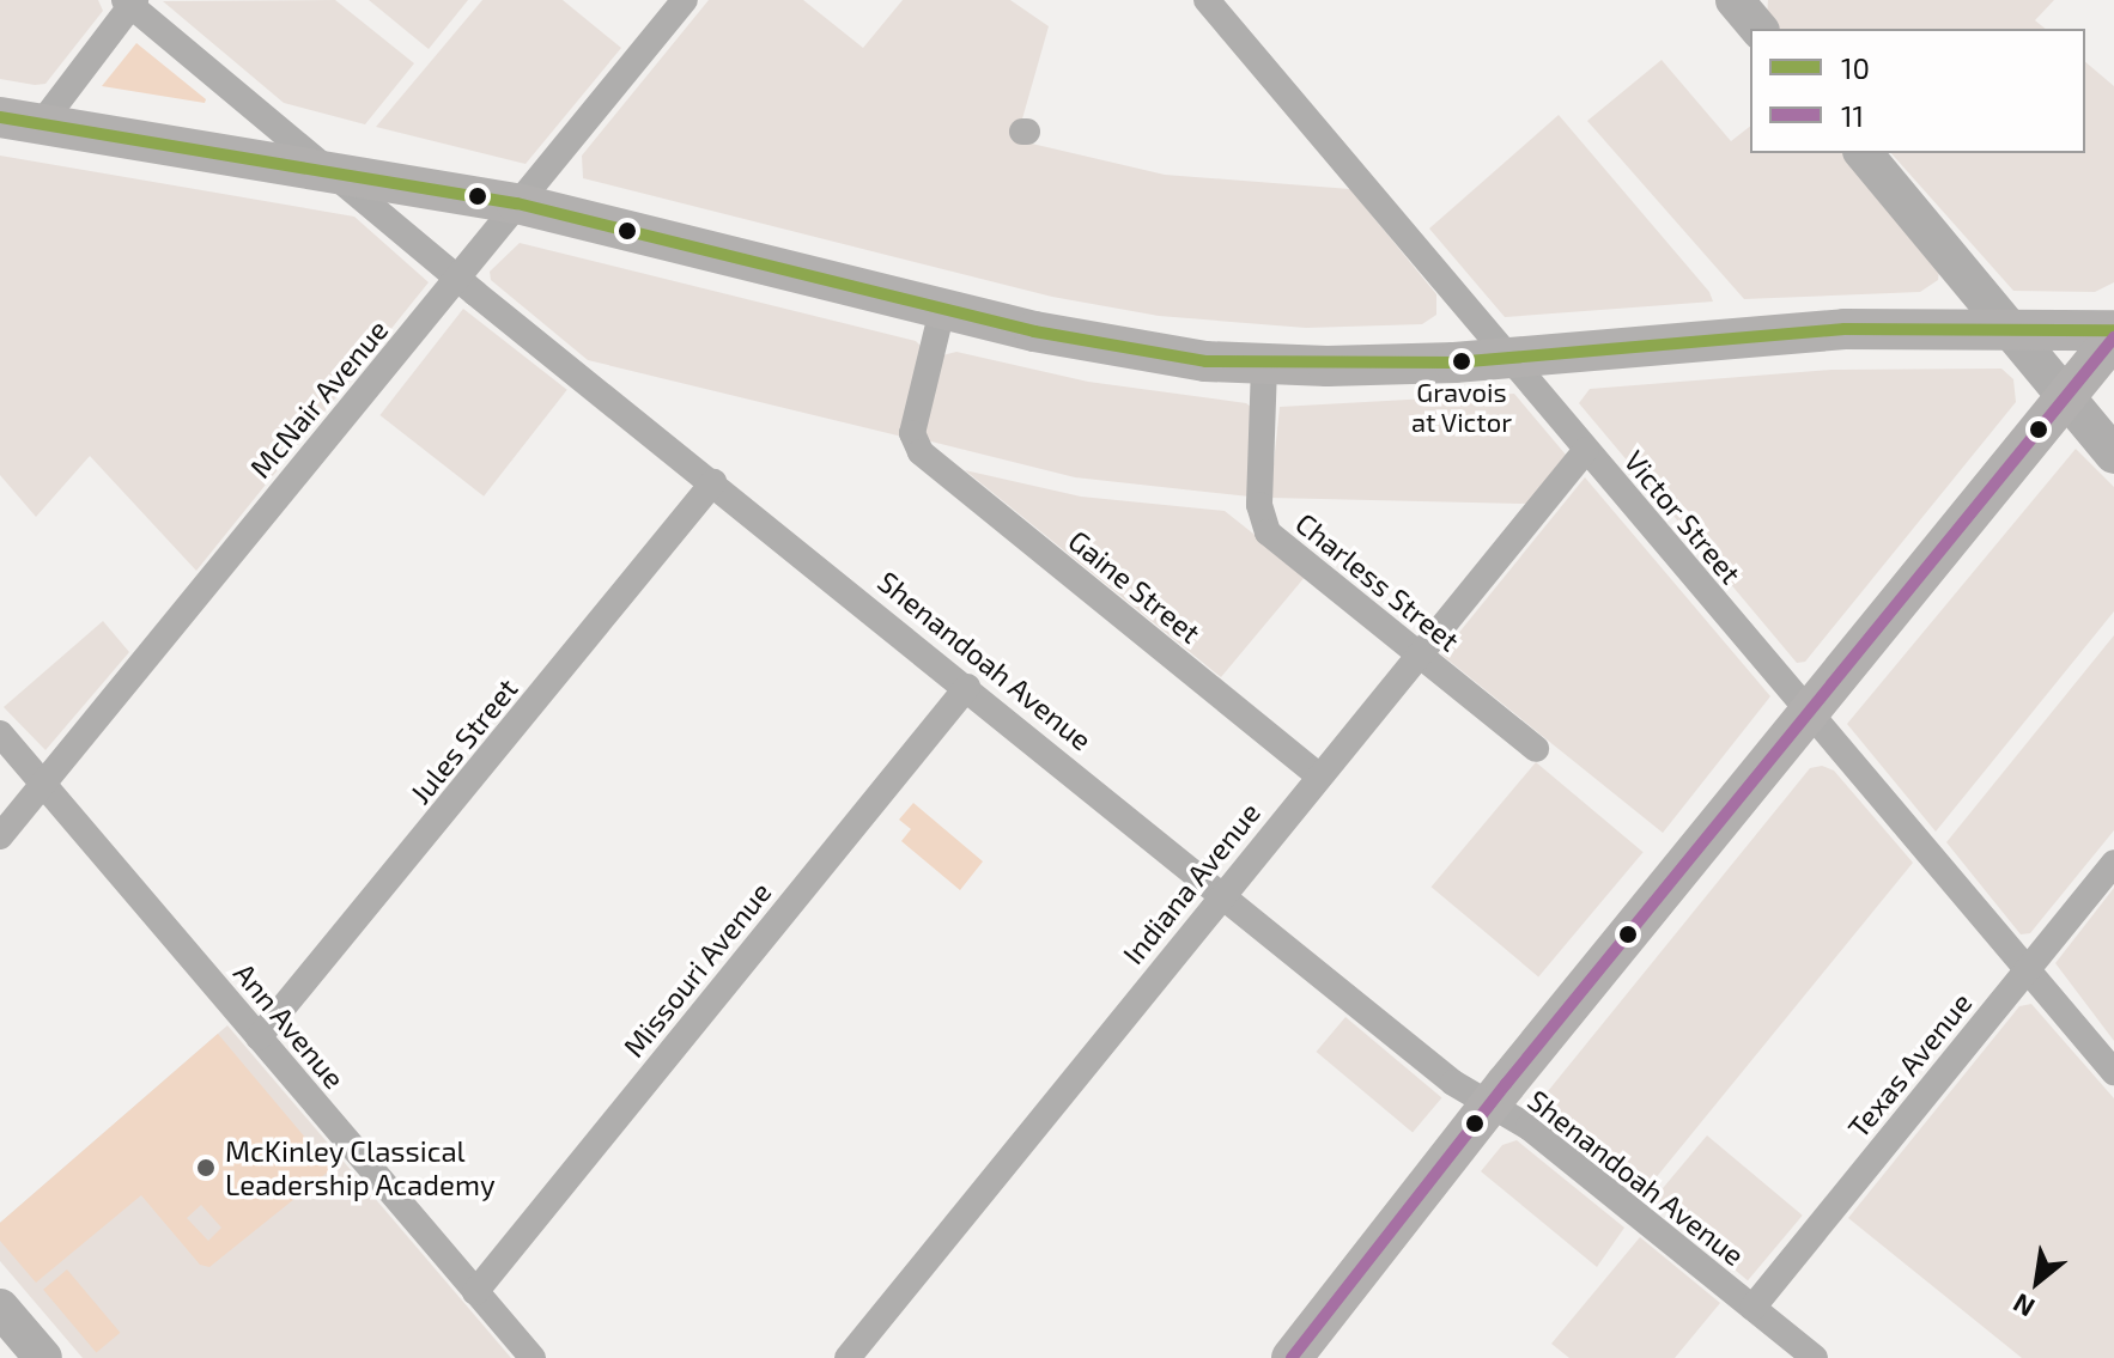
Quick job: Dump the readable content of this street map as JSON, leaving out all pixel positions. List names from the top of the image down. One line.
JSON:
{"streets":{"street":["McNair Avenue","Victor Street","Charless Street","Gaine Street","Shenandoah Avenue","Jules Street","Indiana Avenue","Missouri Avenue","Ann Avenue","Texas Avenue"]},"crossings":[["McNair Avenue","Shenandoah Avenue"],["McNair Avenue","Ann Avenue"],["Victor Street","Indiana Avenue"],["Victor Street","Texas Avenue"],["Charless Street","Indiana Avenue"],["Gaine Street","Indiana Avenue"],["Shenandoah Avenue","Jules Street"],["Shenandoah Avenue","Indiana Avenue"],["Shenandoah Avenue","Missouri Avenue"],["Shenandoah Avenue","Texas Avenue"],["Jules Street","Ann Avenue"],["Missouri Avenue","Ann Avenue"]],"places":["Gravois at Victor","McKinley Classical Leadership Academy"],"lines":["transit line 10","transit line 11"],"legend":["10","11"],"north":"bottom left"}
